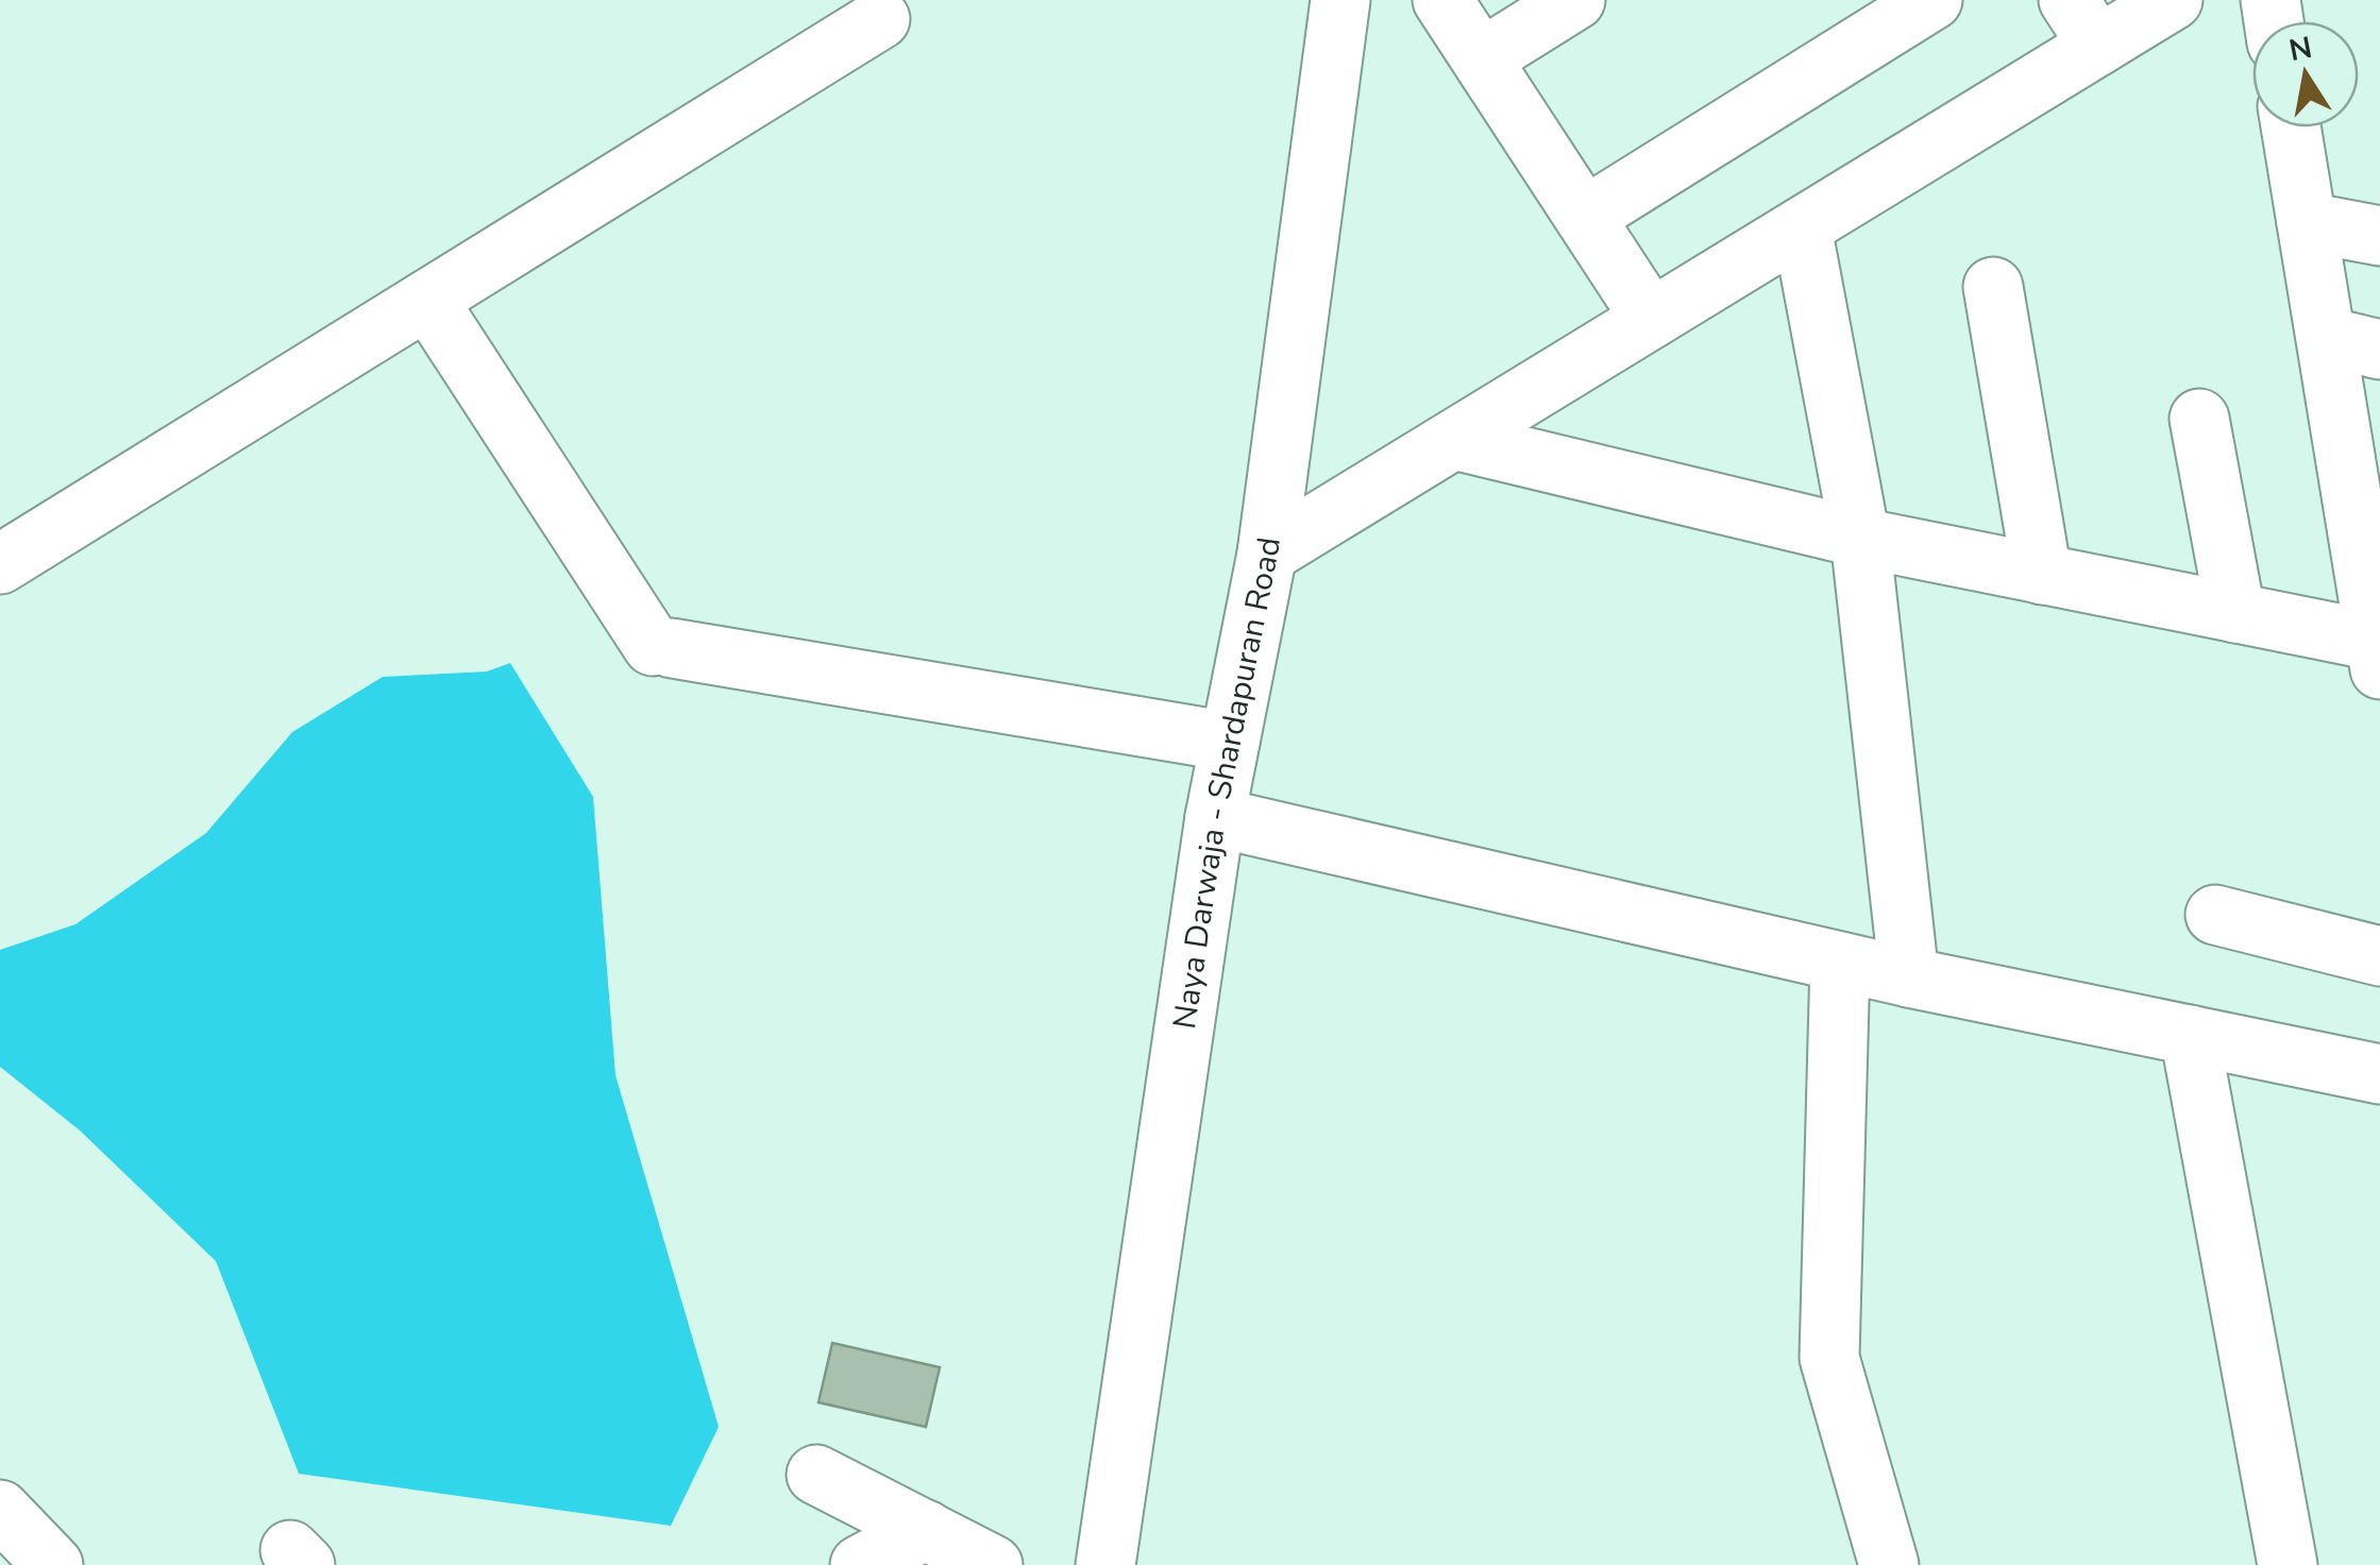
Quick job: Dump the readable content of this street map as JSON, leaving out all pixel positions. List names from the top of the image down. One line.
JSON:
{"streets":{"street":["Naya Darwaja - Shardapuran Road"]},"north":"top"}
